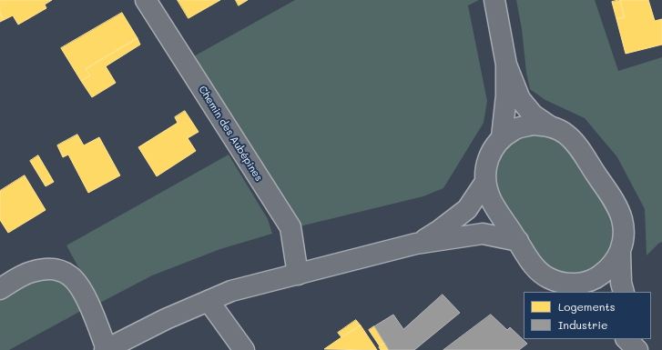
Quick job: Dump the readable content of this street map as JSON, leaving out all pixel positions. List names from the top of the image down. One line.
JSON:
{"streets":{"street":["Chemin des Aubépines"]},"legend":["Logements","Industrie"]}
